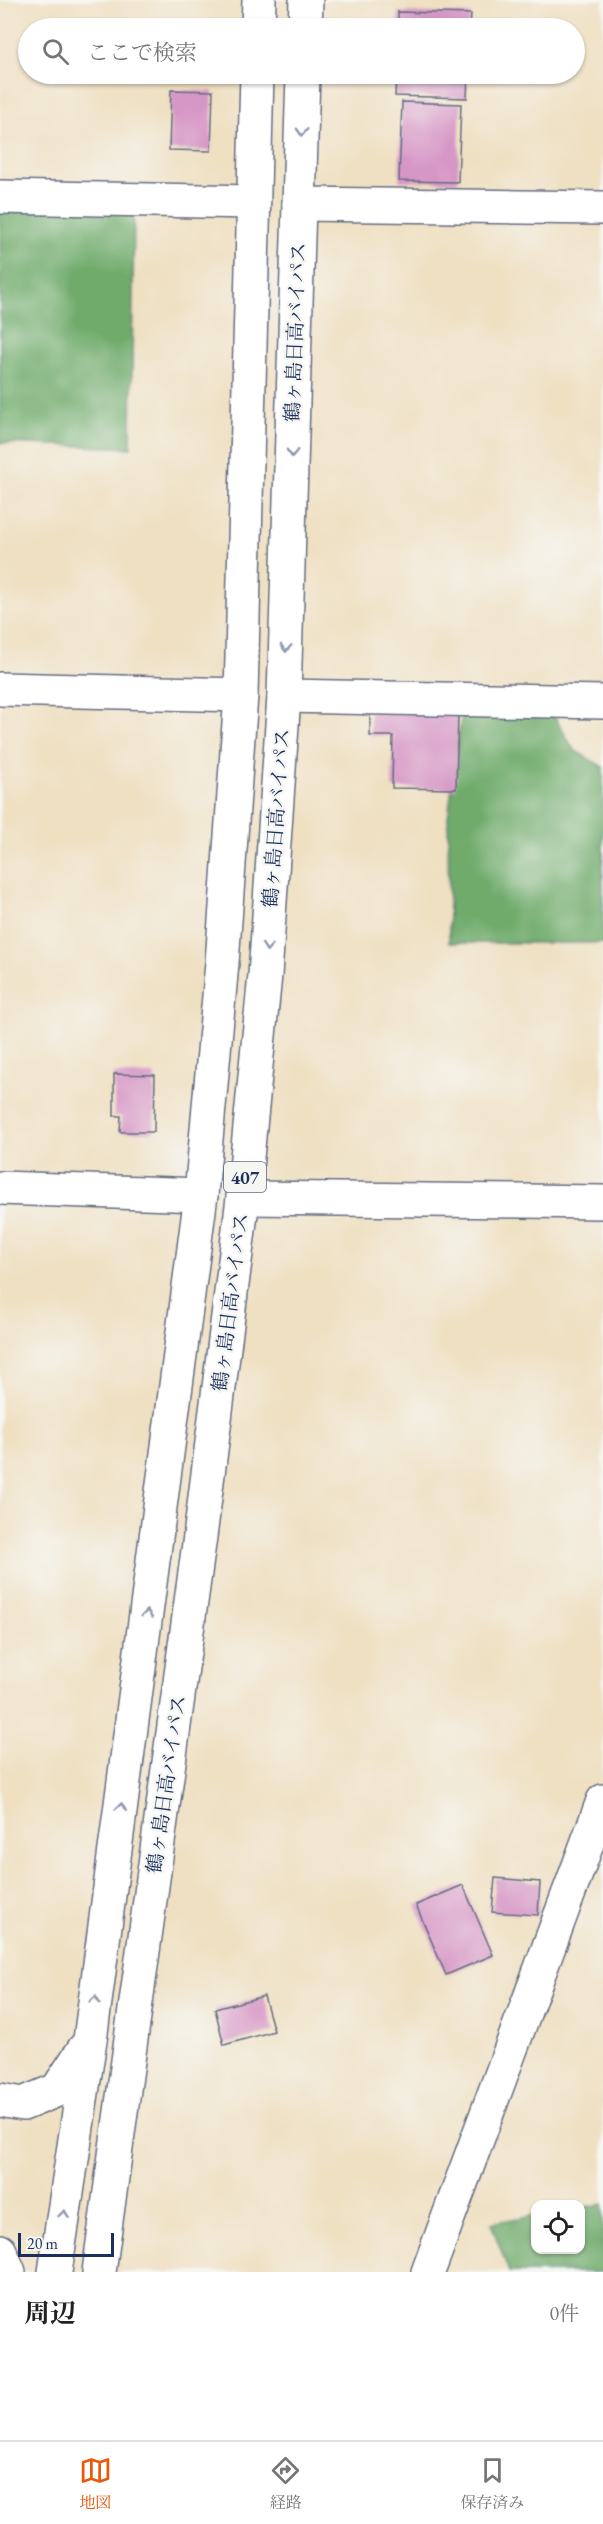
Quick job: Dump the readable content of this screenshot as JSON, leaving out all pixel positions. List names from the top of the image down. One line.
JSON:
{"streets":{"main road":["鶴ヶ島日高バイパス","407"]},"scale_bar":"20 m","page":{"search":"ここで検索","scale":"20 m","heading":["周辺","0件"],"nav":["地図","経路","保存済み"]}}
